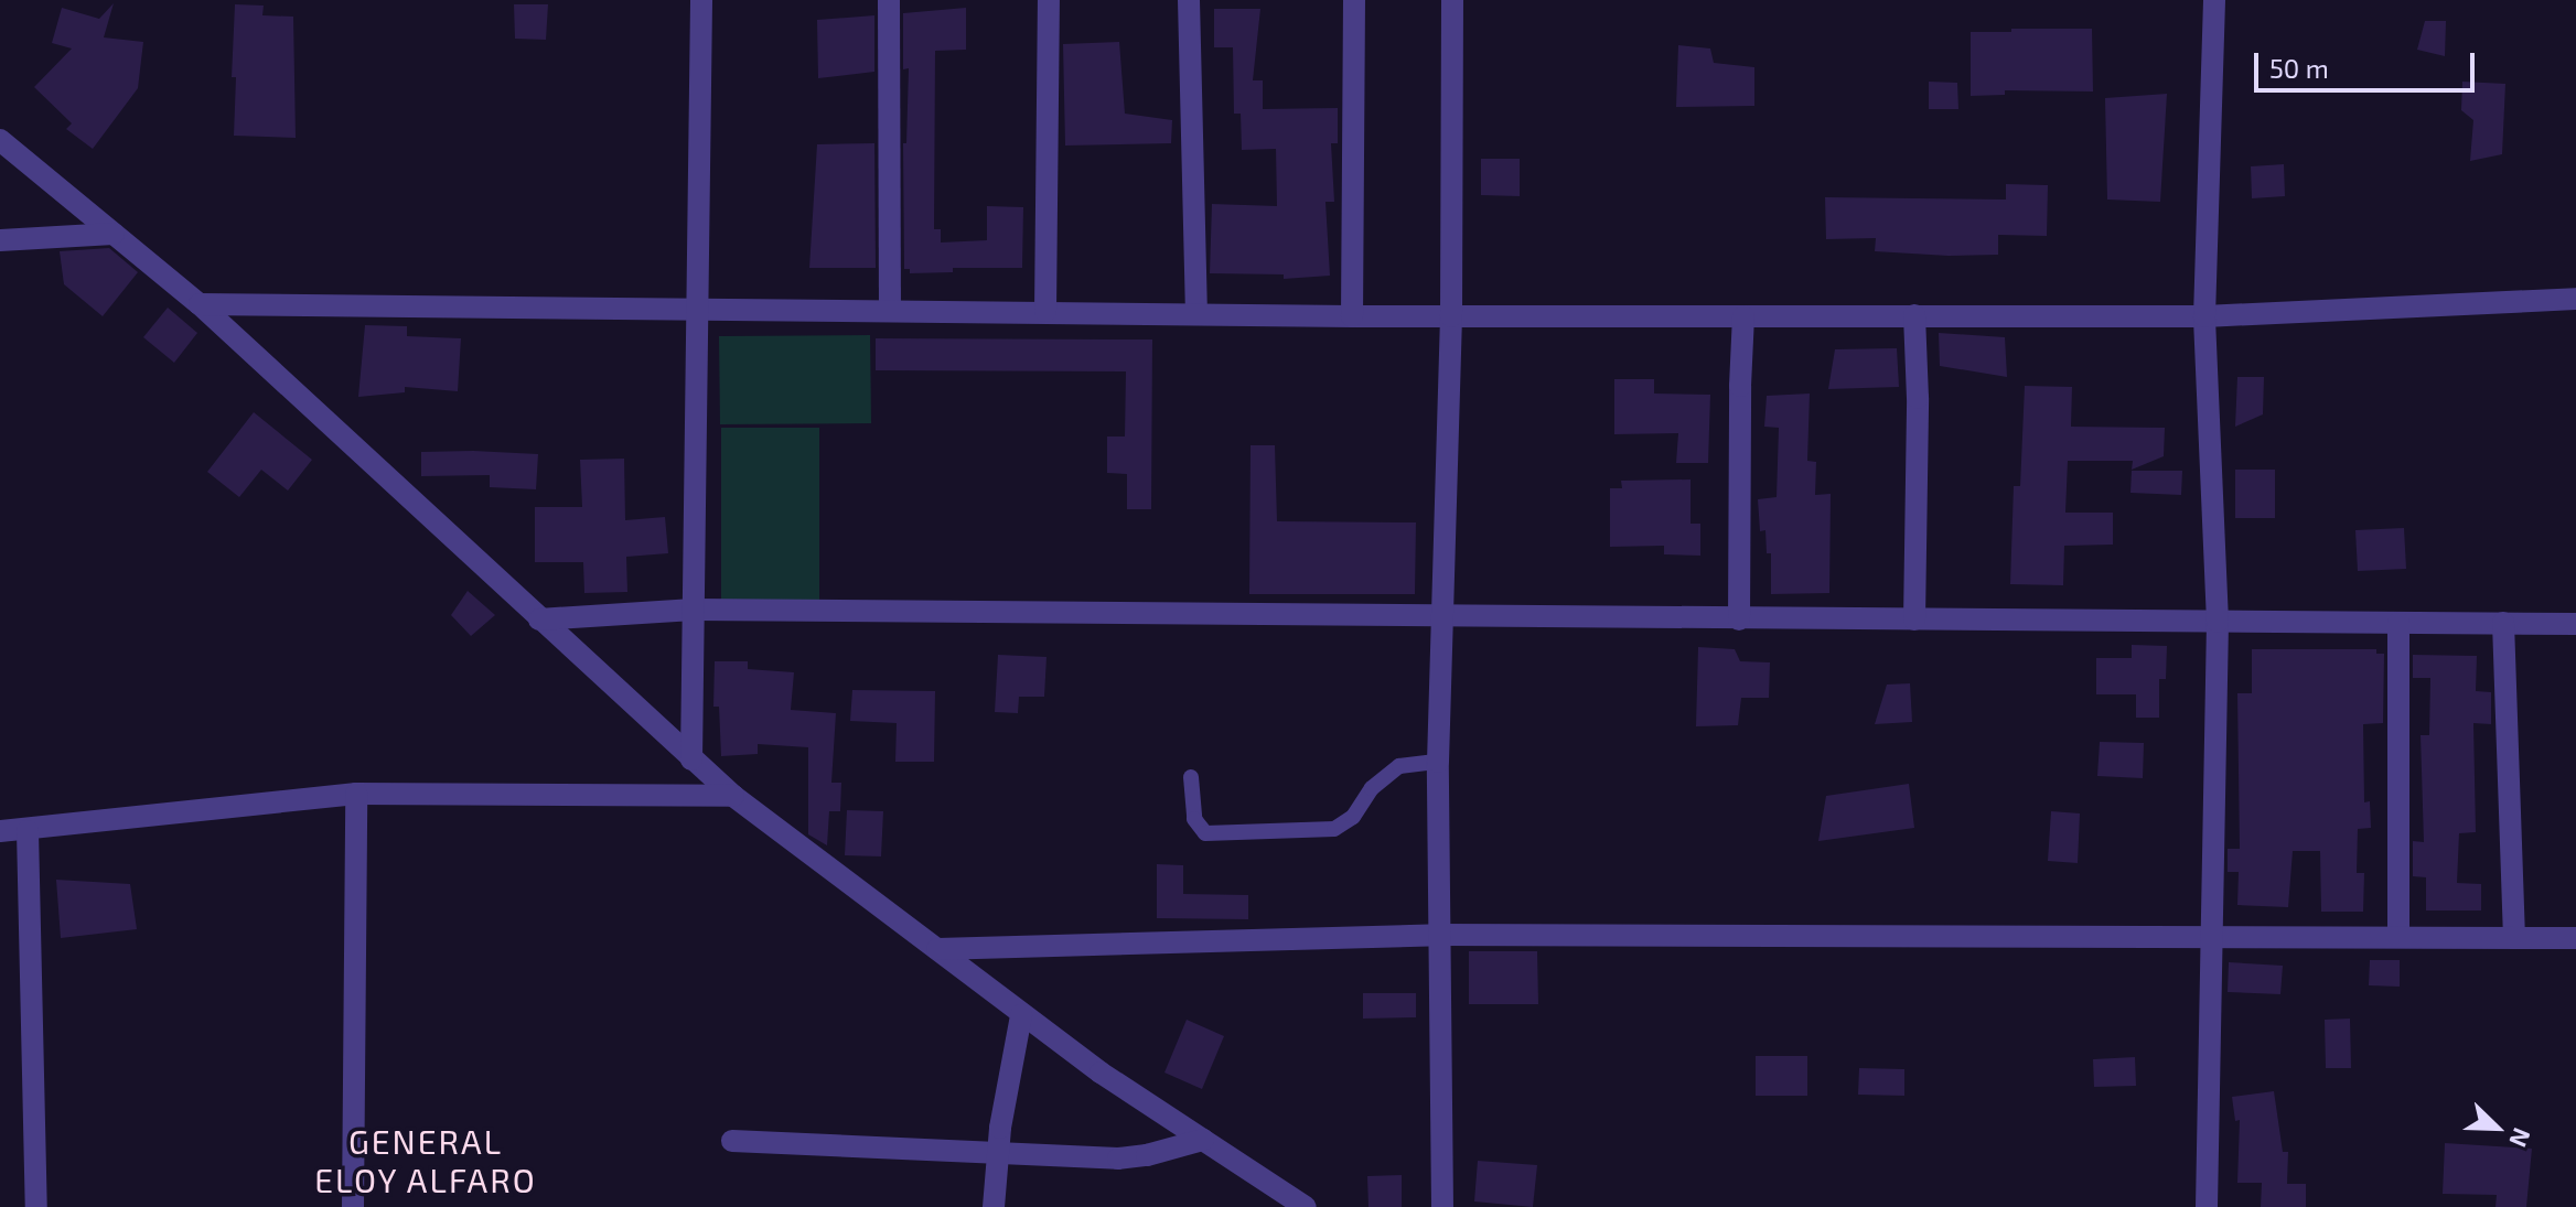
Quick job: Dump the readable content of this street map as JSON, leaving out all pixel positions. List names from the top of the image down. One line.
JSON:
{"districts":["GENERAL ELOY ALFARO"],"scale_bar":"50 m","north":"bottom right"}
